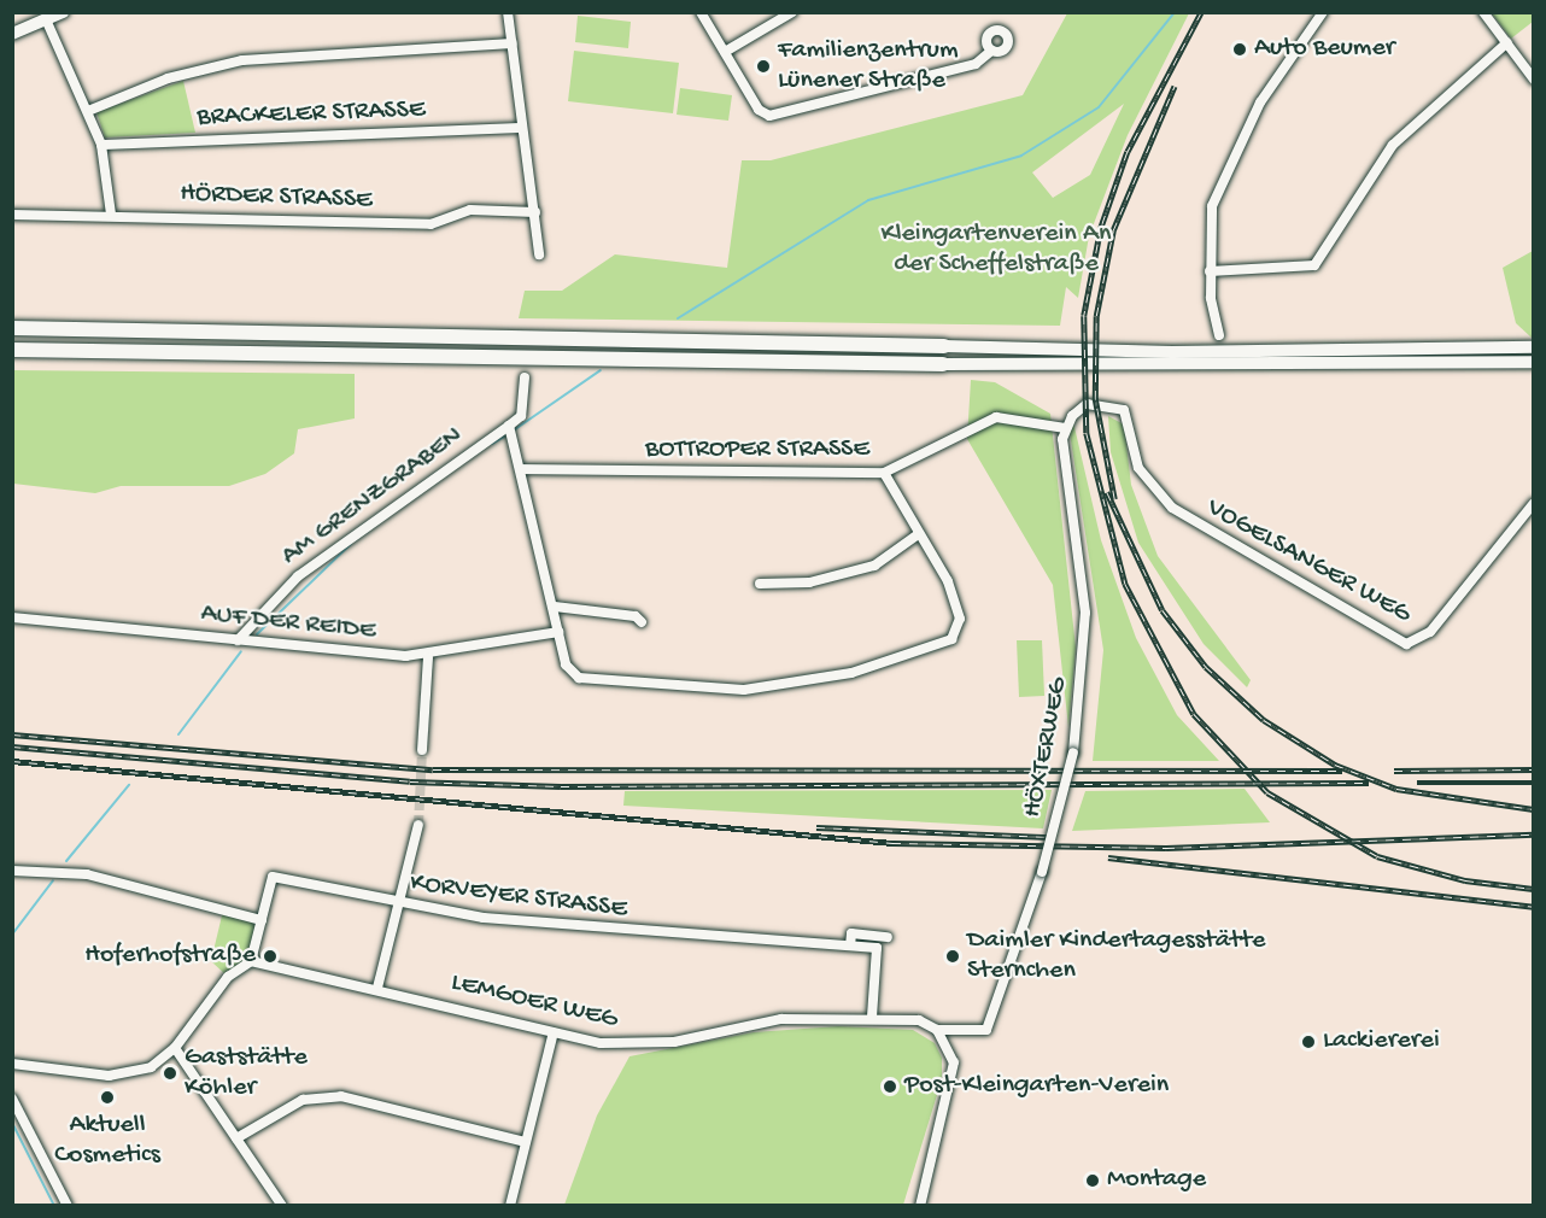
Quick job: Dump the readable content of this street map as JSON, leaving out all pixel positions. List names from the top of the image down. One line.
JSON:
{"streets":{"street":["BRACKELER STRASSE","HÖRDER STRASSE","BOTTROPER STRASSE","AM GRENZGRABEN","VOGELSANGER WEG","AUF DER REIDE","HÖXTERWEG","KORVEYER STRASSE","LEMGOER WEG"]},"crossings":[["BOTTROPER STRASSE","VOGELSANGER WEG"],["BOTTROPER STRASSE","HÖXTERWEG"],["AM GRENZGRABEN","AUF DER REIDE"],["VOGELSANGER WEG","HÖXTERWEG"],["HÖXTERWEG","LEMGOER WEG"],["KORVEYER STRASSE","LEMGOER WEG"]],"parks":["Kleingartenverein An der Scheffelstraße"],"places":["Auto Beumer","Familienzentrum Lünener Straße","Hoferhofstraße","Daimler Kindertagesstätte Sternchen","Lackiererei","Gaststätte Köhler","Post-Kleingarten-Verein","Aktuell Cosmetics","Montage"]}
